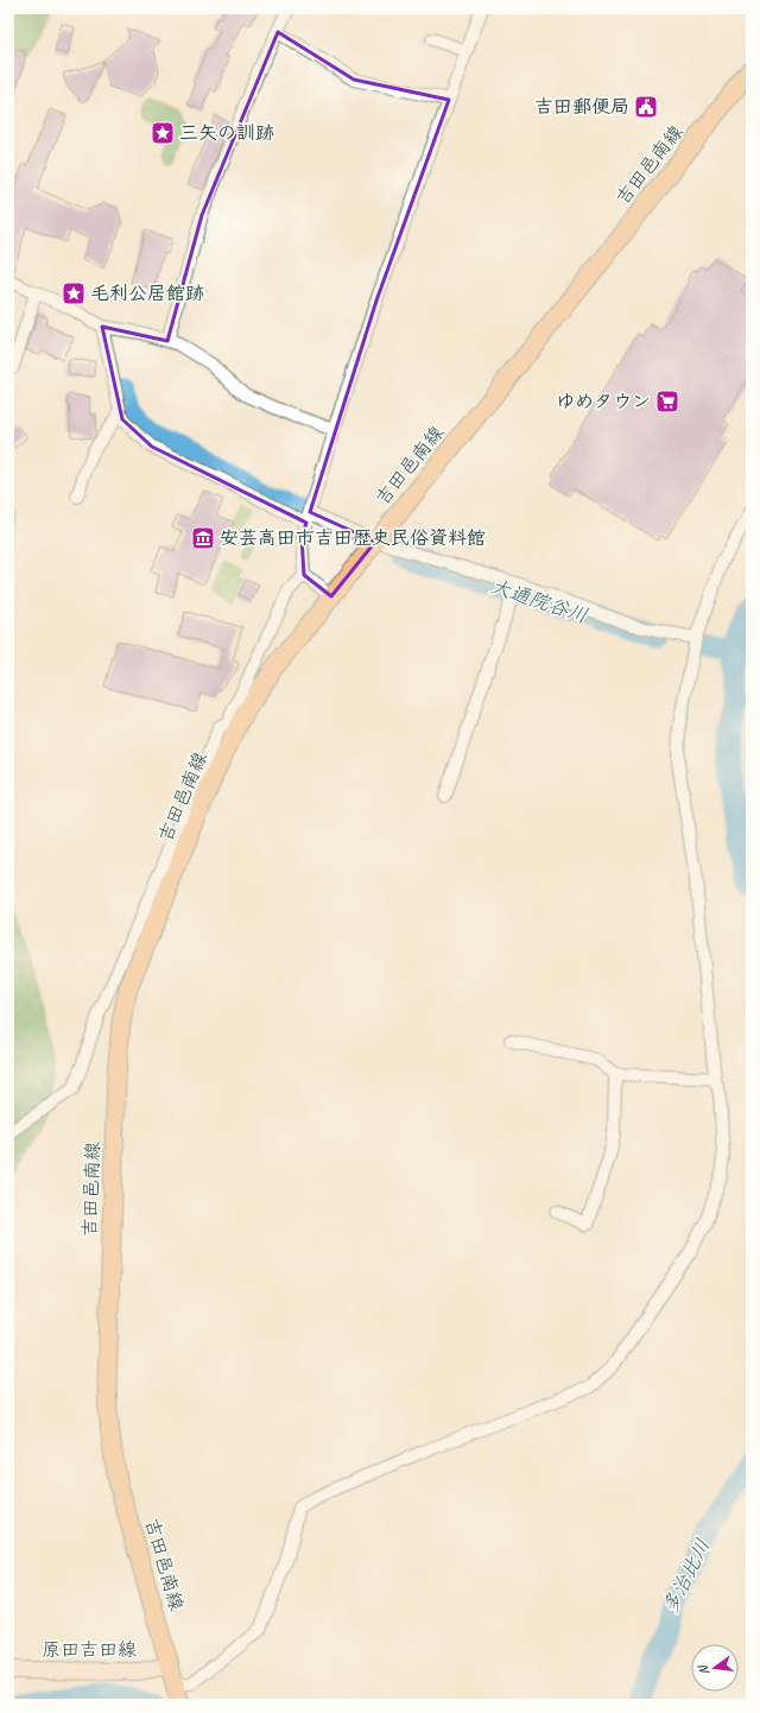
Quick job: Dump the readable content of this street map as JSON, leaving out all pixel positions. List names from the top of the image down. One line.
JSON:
{"streets":{"main road":["吉田邑南線","原田吉田線"]},"crossings":[["吉田邑南線","原田吉田線"]],"water":["大通院谷川","多治比川"],"places":{"public building":["吉田郵便局"],"place":["三矢の訓跡","毛利公居館跡"],"supermarket":["ゆめタウン"],"museum":["安芸高田市吉田歴史民俗資料館"]},"north":"left"}
